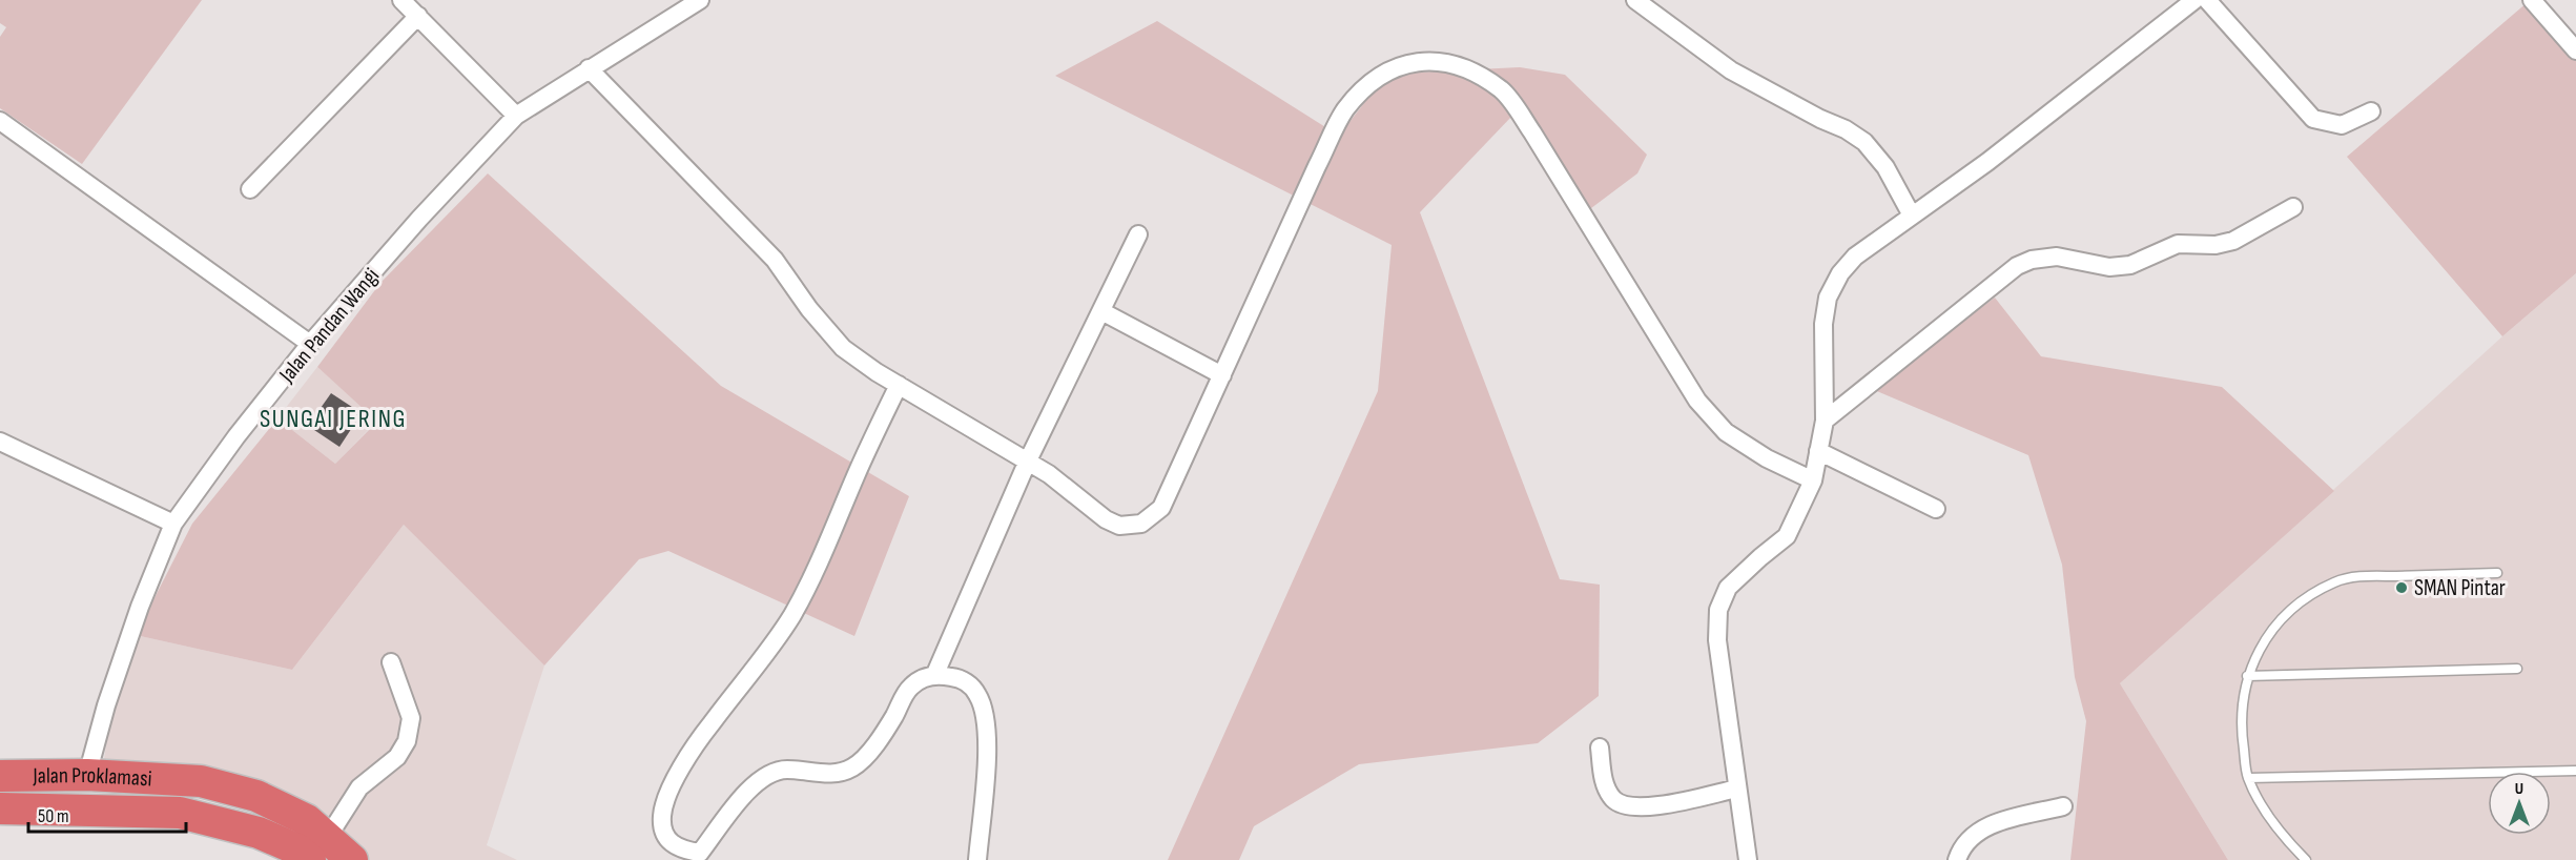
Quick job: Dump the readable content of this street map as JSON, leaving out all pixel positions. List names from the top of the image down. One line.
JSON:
{"streets":{"highway":["Jalan Proklamasi"],"street":["Jalan Pandan Wangi"]},"crossings":[["Jalan Pandan Wangi","Jalan Proklamasi"]],"districts":["SUNGAI JERING"],"places":["SMAN Pintar"],"scale_bar":"50 m","north":"top"}
